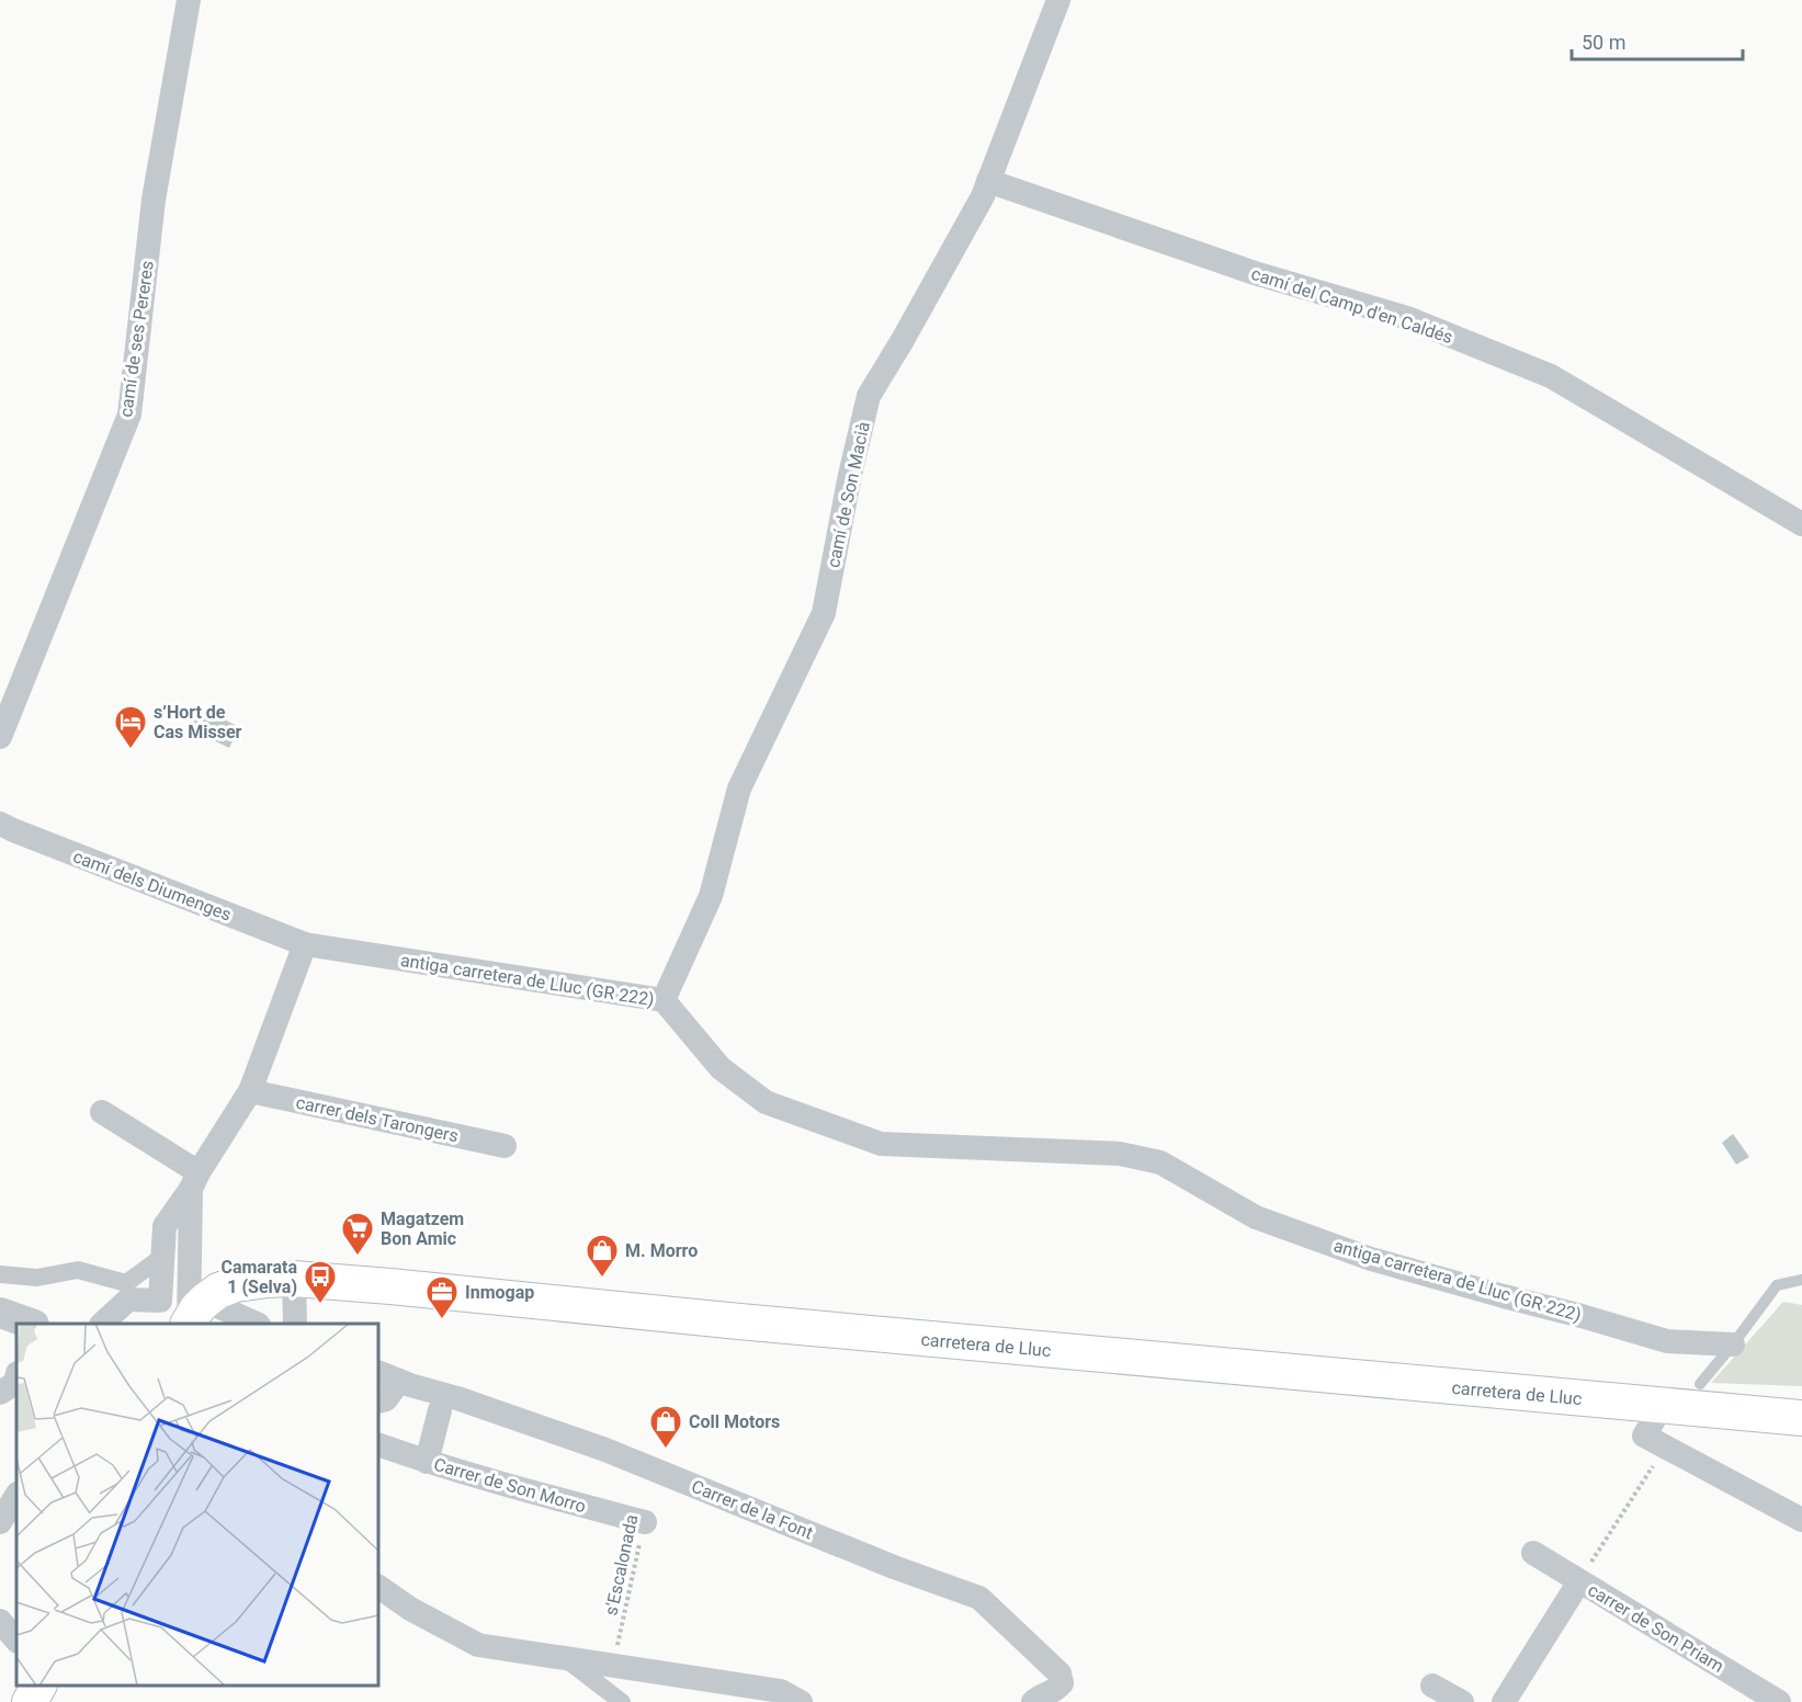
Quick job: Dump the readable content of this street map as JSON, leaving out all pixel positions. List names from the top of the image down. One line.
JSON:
{"streets":{"main road":["carretera de Lluc"],"street":["camí del Camp d'en Caldés","camí de ses Pereres","camí de Son Macià","camí dels Diumenges","antiga carretera de Lluc (GR 222)","carrer dels Tarongers","Carrer de Son Morro","Carrer de la Font","carrer de Son Priam"],"path":["s'Escalonada"]},"crossings":[["camí del Camp d'en Caldés","camí de Son Macià"],["camí de Son Macià","antiga carretera de Lluc (GR 222)"],["camí dels Diumenges","antiga carretera de Lluc (GR 222)"],["Carrer de Son Morro","s'Escalonada"]],"places":{"hotel":["s’Hort de Cas Misser"],"supermarket":["Magatzem Bon Amic"],"shop":["M. Morro","Coll Motors"],"bus stop":["Camarata 1 (Selva)"],"office":["Inmogap"]},"scale_bar":"50 m"}
